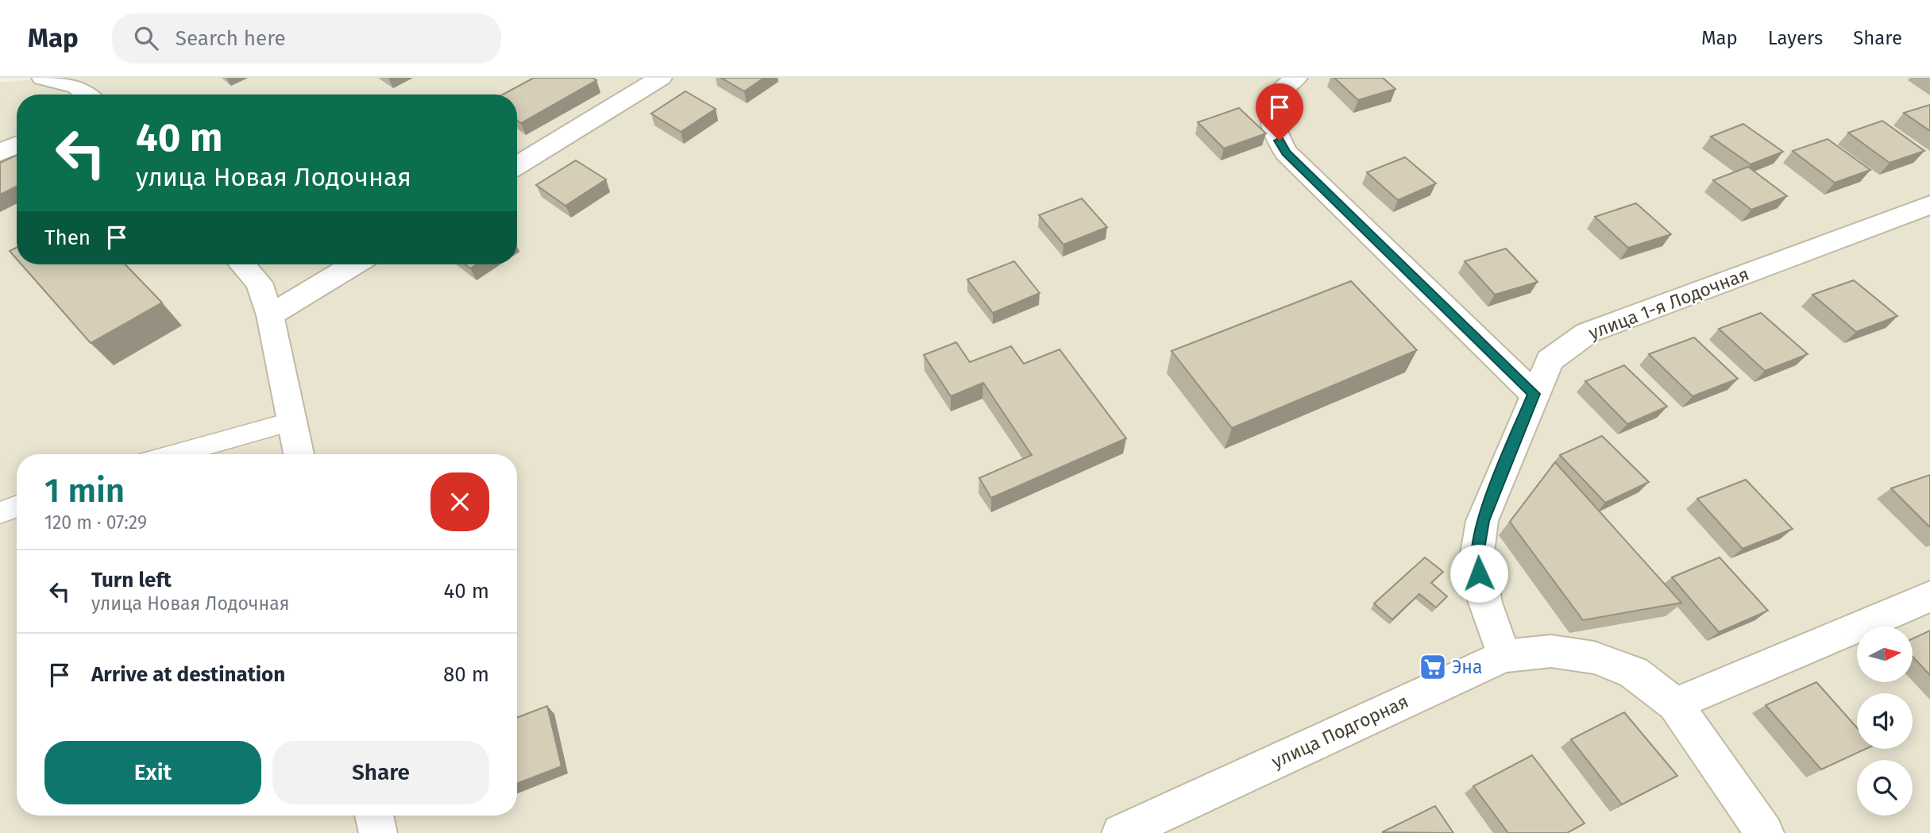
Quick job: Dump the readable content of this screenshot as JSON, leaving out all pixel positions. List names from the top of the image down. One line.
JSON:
{"streets":{"street":["улица 1-я Лодочная","улица Подгорная"]},"crossings":[["улица 1-я Лодочная","улица Подгорная"]],"places":{"supermarket":["Эна"]},"north":"right","page":{"header":"Map","search":"Search here","nav":["Map","Layers","Share"],"turn":["40 m","улица Новая Лодочная"],"then":"Then","heading":["1 min","120 m · 07:29"],"list":[{"name":"Turn left","note":"улица Новая Лодочная","value":"40 m"},{"name":"Arrive at destination","value":"80 m"}],"buttons":["Exit","Share"]}}
